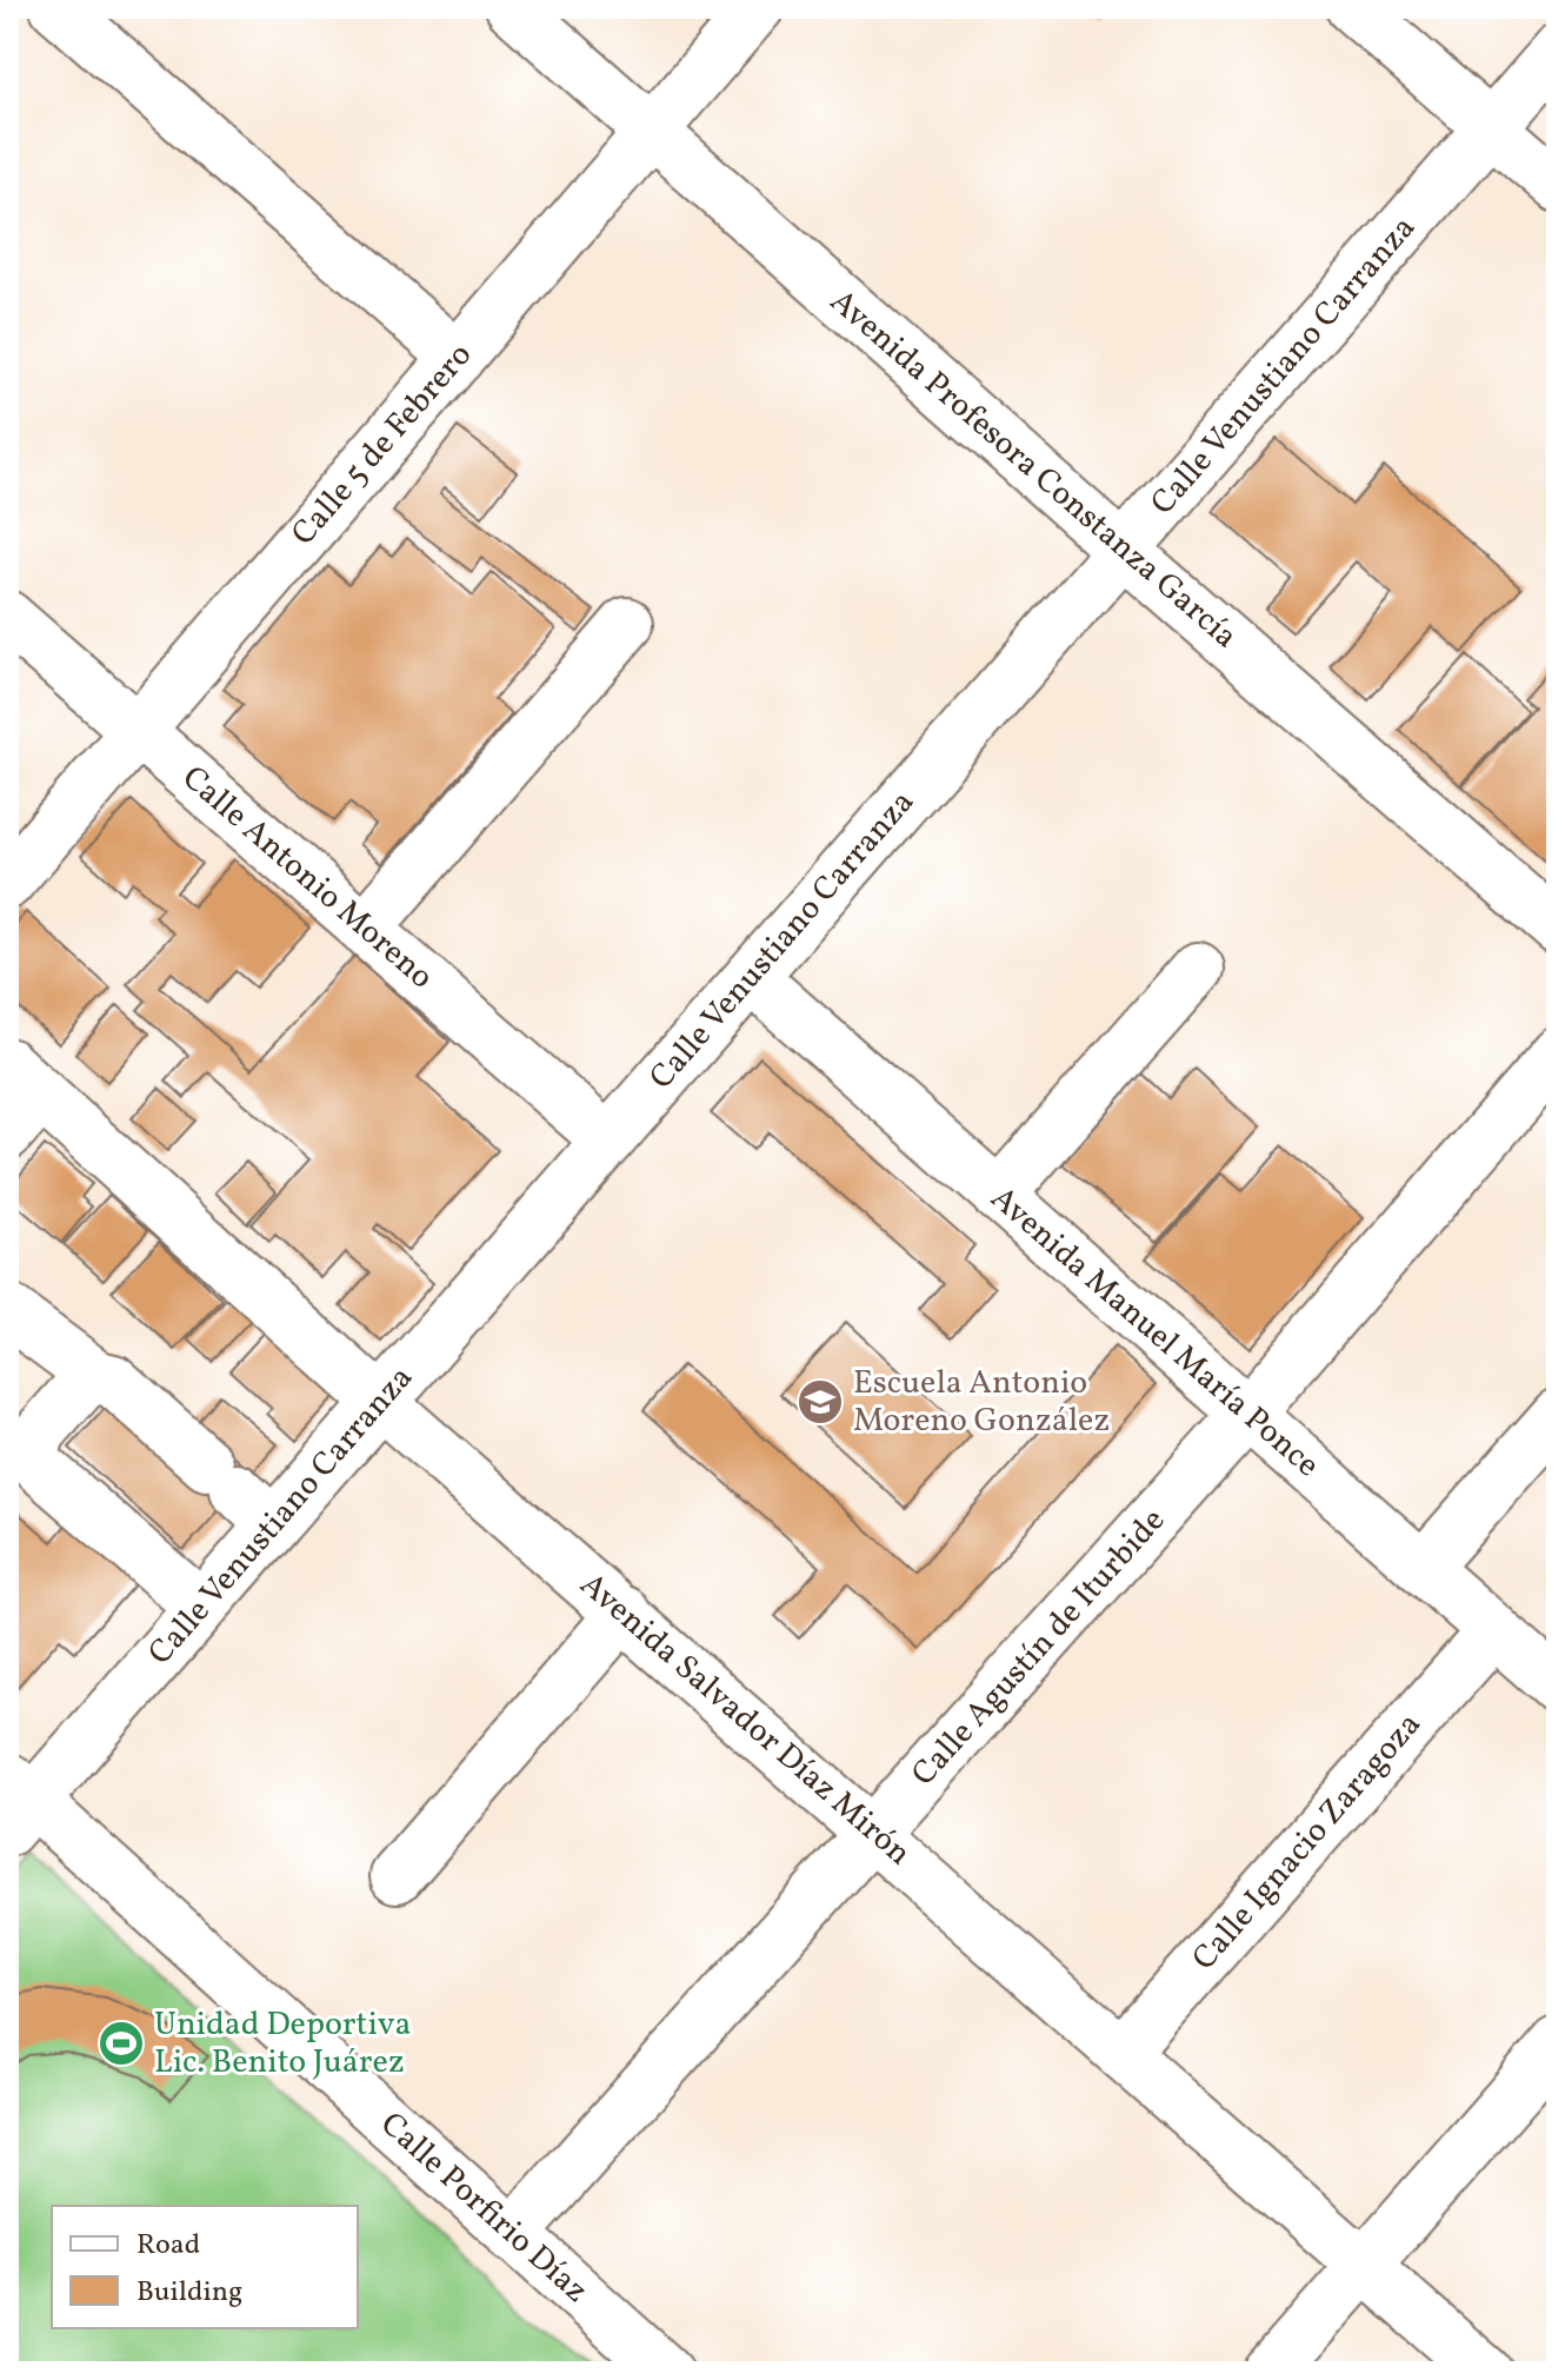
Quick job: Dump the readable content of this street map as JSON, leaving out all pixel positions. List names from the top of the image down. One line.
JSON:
{"streets":{"street":["Calle Venustiano Carranza","Calle 5 de Febrero","Avenida Profesora Constanza García","Calle Antonio Moreno","Avenida Manuel María Ponce","Calle Agustín de Iturbide","Avenida Salvador Díaz Mirón","Calle Ignacio Zaragoza","Calle Porfirio Díaz"]},"crossings":[["Calle Venustiano Carranza","Avenida Profesora Constanza García"],["Calle Venustiano Carranza","Calle Antonio Moreno"],["Calle Venustiano Carranza","Avenida Manuel María Ponce"],["Calle Venustiano Carranza","Avenida Salvador Díaz Mirón"],["Calle Venustiano Carranza","Calle Porfirio Díaz"],["Calle 5 de Febrero","Avenida Profesora Constanza García"],["Calle 5 de Febrero","Calle Antonio Moreno"],["Avenida Manuel María Ponce","Calle Agustín de Iturbide"],["Avenida Manuel María Ponce","Calle Ignacio Zaragoza"],["Calle Agustín de Iturbide","Avenida Salvador Díaz Mirón"],["Calle Agustín de Iturbide","Calle Porfirio Díaz"],["Avenida Salvador Díaz Mirón","Calle Ignacio Zaragoza"]],"places":{"school or university":["Escuela Antonio Moreno González"],"sports":["Unidad Deportiva Lic. Benito Juárez"]},"legend":["Road","Building"]}
